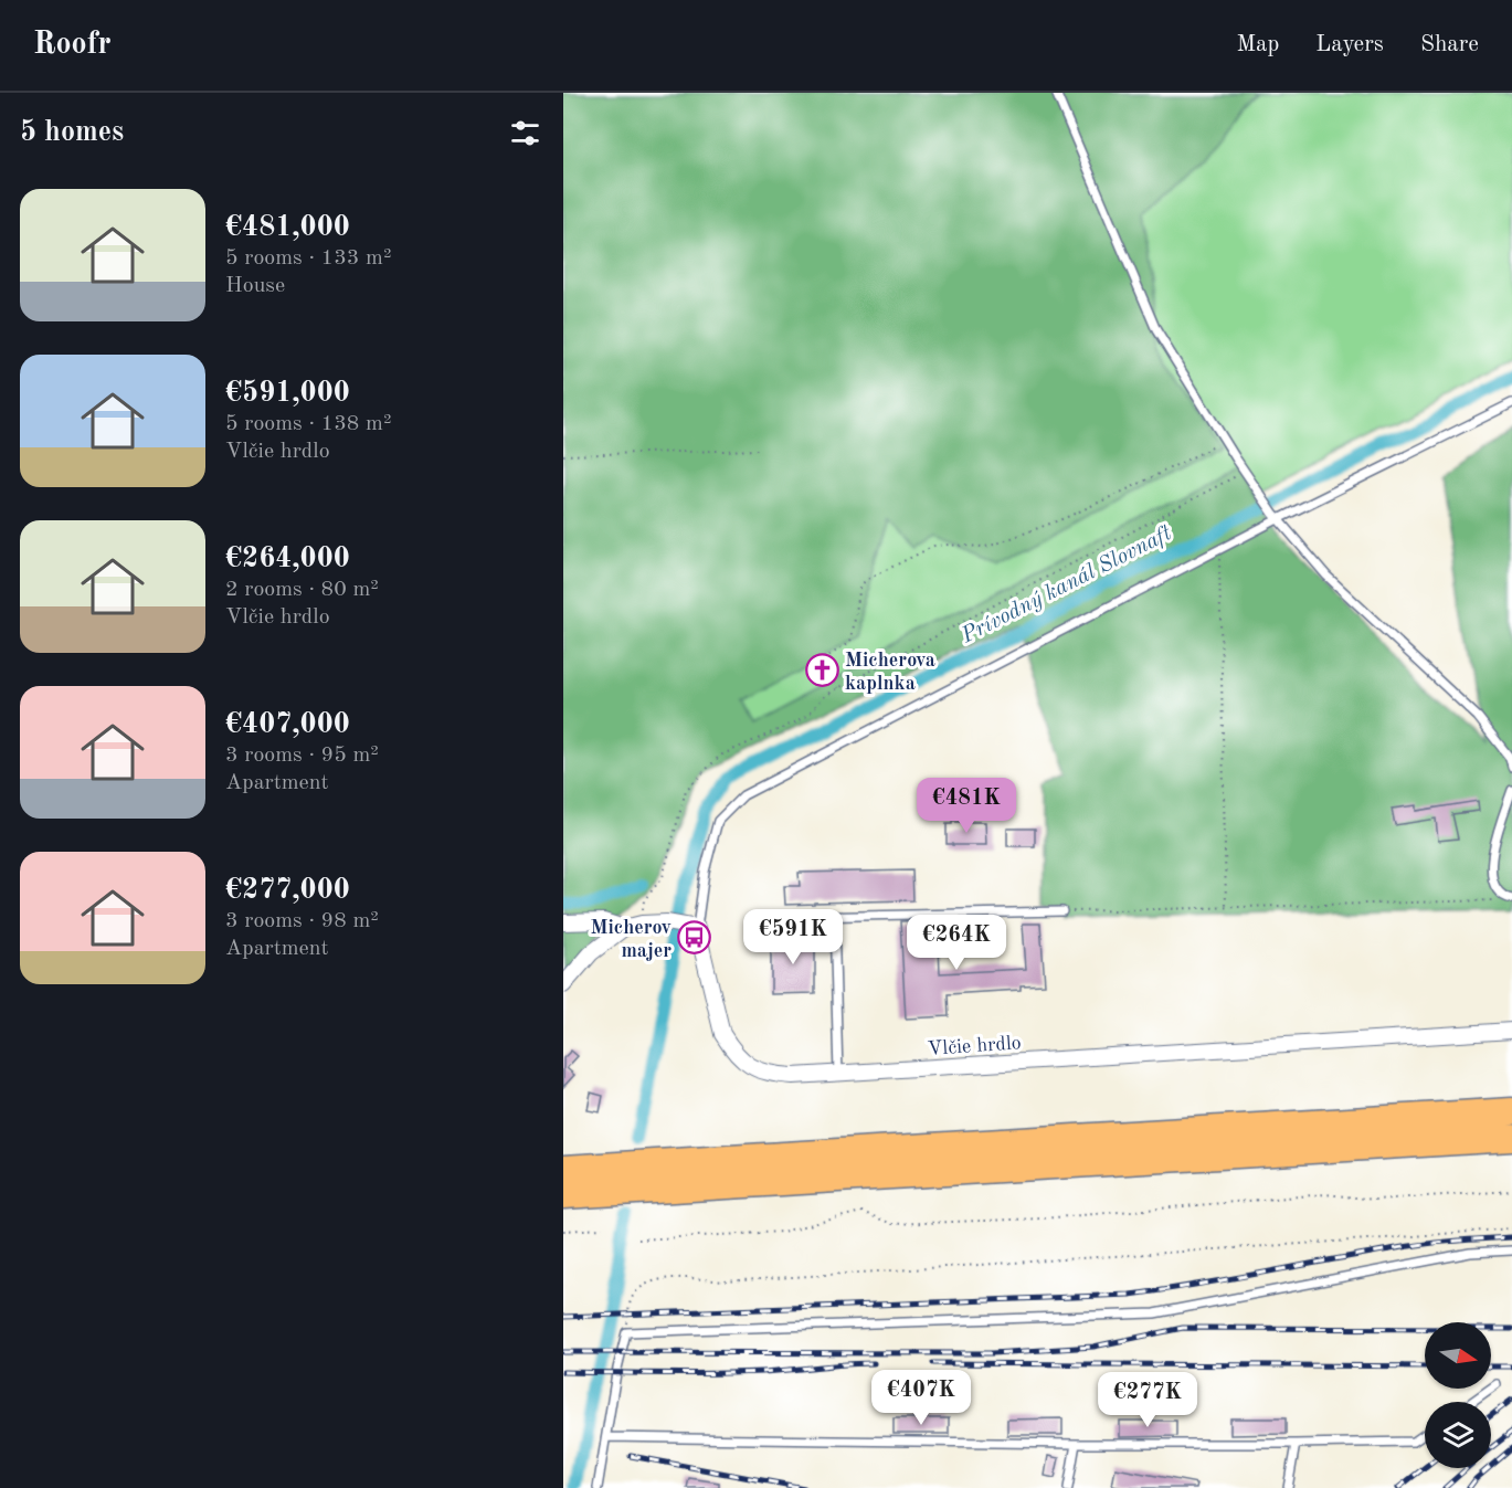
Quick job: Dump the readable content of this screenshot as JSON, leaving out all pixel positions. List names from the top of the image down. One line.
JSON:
{"streets":{"street":["Vlčie hrdlo"]},"water":["Prívodný kanál Slovnaft"],"places":{"church":["Micherova kaplnka"],"bus stop":["Micherov majer"]},"north":"right","page":{"header":"Roofr","nav":["Map","Layers","Share"],"heading":"5 homes","list":[{"name":"€481,000","note":"5 rooms · 133 m² · House"},{"name":"€591,000","note":"5 rooms · 138 m² · Vlčie hrdlo"},{"name":"€264,000","note":"2 rooms · 80 m² · Vlčie hrdlo"},{"name":"€407,000","note":"3 rooms · 95 m² · Apartment"},{"name":"€277,000","note":"3 rooms · 98 m² · Apartment"}],"price":["€481K","€591K","€264K","€407K","€277K"]}}
